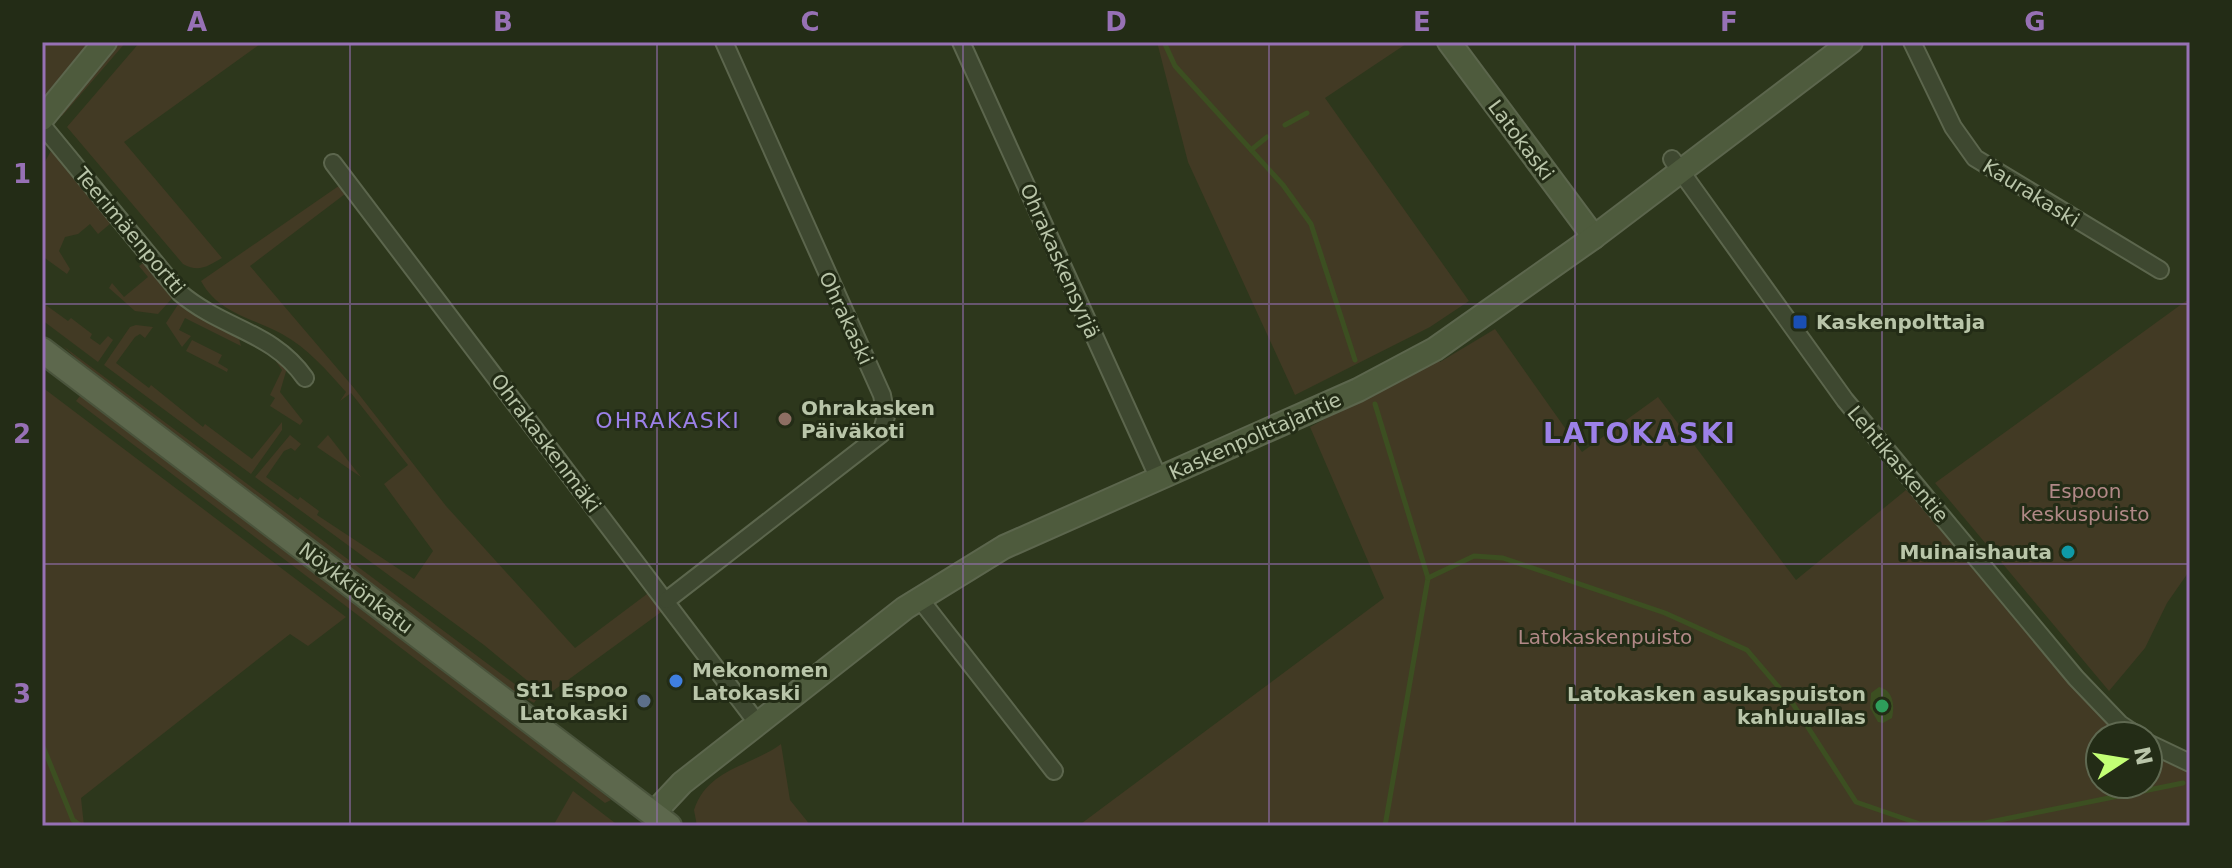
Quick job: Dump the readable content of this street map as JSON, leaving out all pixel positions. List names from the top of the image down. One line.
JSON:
{"streets":{"main road":["Nöykkiönkatu"],"street":["Latokaski","Kaurakaski","Teerimäenportti","Ohrakaskensyrjä","Ohrakaski","Kaskenpolttajantie","Ohrakaskenmäki","Lehtikaskentie"]},"crossings":[["Latokaski","Kaskenpolttajantie"],["Ohrakaskensyrjä","Kaskenpolttajantie"],["Ohrakaski","Ohrakaskenmäki"],["Kaskenpolttajantie","Ohrakaskenmäki"],["Kaskenpolttajantie","Lehtikaskentie"],["Kaskenpolttajantie","Nöykkiönkatu"]],"districts":["OHRAKASKI","LATOKASKI"],"parks":["Espoon keskuspuisto","Latokaskenpuisto"],"places":{"transit":["Kaskenpolttaja"],"other":["Ohrakasken Päiväkoti","Muinaishauta","Mekonomen Latokaski","St1 Espoo Latokaski","Latokasken asukaspuiston kahluuallas"]},"north":"right","grid":{"columns":["A","B","C","D","E","F","G"],"rows":["1","2","3"]}}
